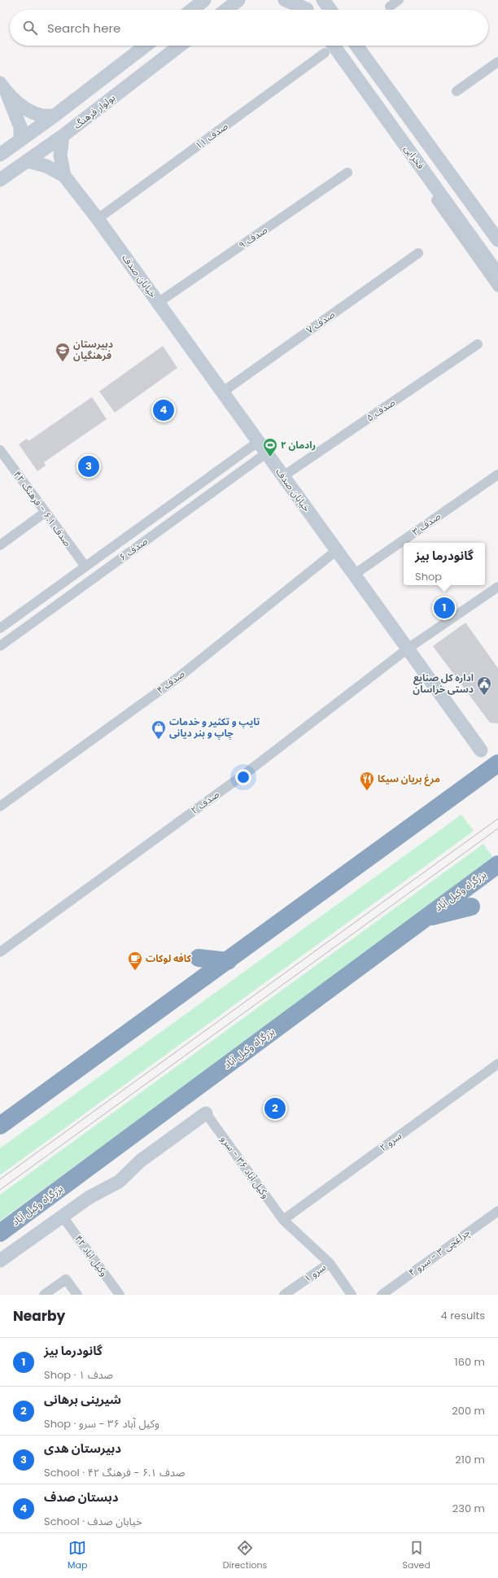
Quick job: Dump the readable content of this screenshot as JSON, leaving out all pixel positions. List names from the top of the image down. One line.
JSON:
{"streets":{"highway":["بزرگراه وکیل آباد"],"street":["بولوار فرهنگ","صدف ۱۱","فخرایی","صدف ۹","خیابان صدف","صدف ۷","صدف ۵","صدف ۶.۱ - فرهنگ ۴۲","صدف ۳","صدف ۶","صدف ۴","صدف ۲","سرو ۲","وکیل آباد ۳۶ - سرو","چراغچی ۳ - سرو ۴","وکیل اباد ۴۲","سرو ۱"]},"crossings":[["صدف ۱۱","خیابان صدف"],["صدف ۹","خیابان صدف"],["خیابان صدف","صدف ۷"],["خیابان صدف","صدف ۵"],["خیابان صدف","صدف ۳"],["خیابان صدف","صدف ۶"],["خیابان صدف","صدف ۴"],["خیابان صدف","صدف ۲"],["صدف ۶.۱ - فرهنگ ۴۲","صدف ۶"],["سرو ۲","وکیل آباد ۳۶ - سرو"],["وکیل آباد ۳۶ - سرو","سرو ۱"]],"places":{"school or university":["دبیرستان فرهنگیان"],"sports":["رادمان ۲"],"public building":["اداره کل صنایع دستی خراسان"],"shop":["تایپ و تکثیر و خدمات چاپ و بنر دیانی"],"restaurant":["مرغ بریان سیکا"],"cafe":["کافه لوکات"]},"page":{"search":"Search here","pins":["4","3","1","2"],"popup":["گانودرما بیز","Shop"],"heading":["Nearby","4 results"],"list":[{"mark":"1","name":"گانودرما بیز","note":"Shop · صدف ۱","value":"160 m"},{"mark":"2","name":"شیرینی برهانی","note":"Shop · وکیل آباد ۳۶ - سرو","value":"200 m"},{"mark":"3","name":"دبیرستان هدی","note":"School · صدف ۶.۱ - فرهنگ ۴۲","value":"210 m"},{"mark":"4","name":"دبستان صدف","note":"School · خیابان صدف","value":"230 m"}],"nav":["Map","Directions","Saved"]}}
